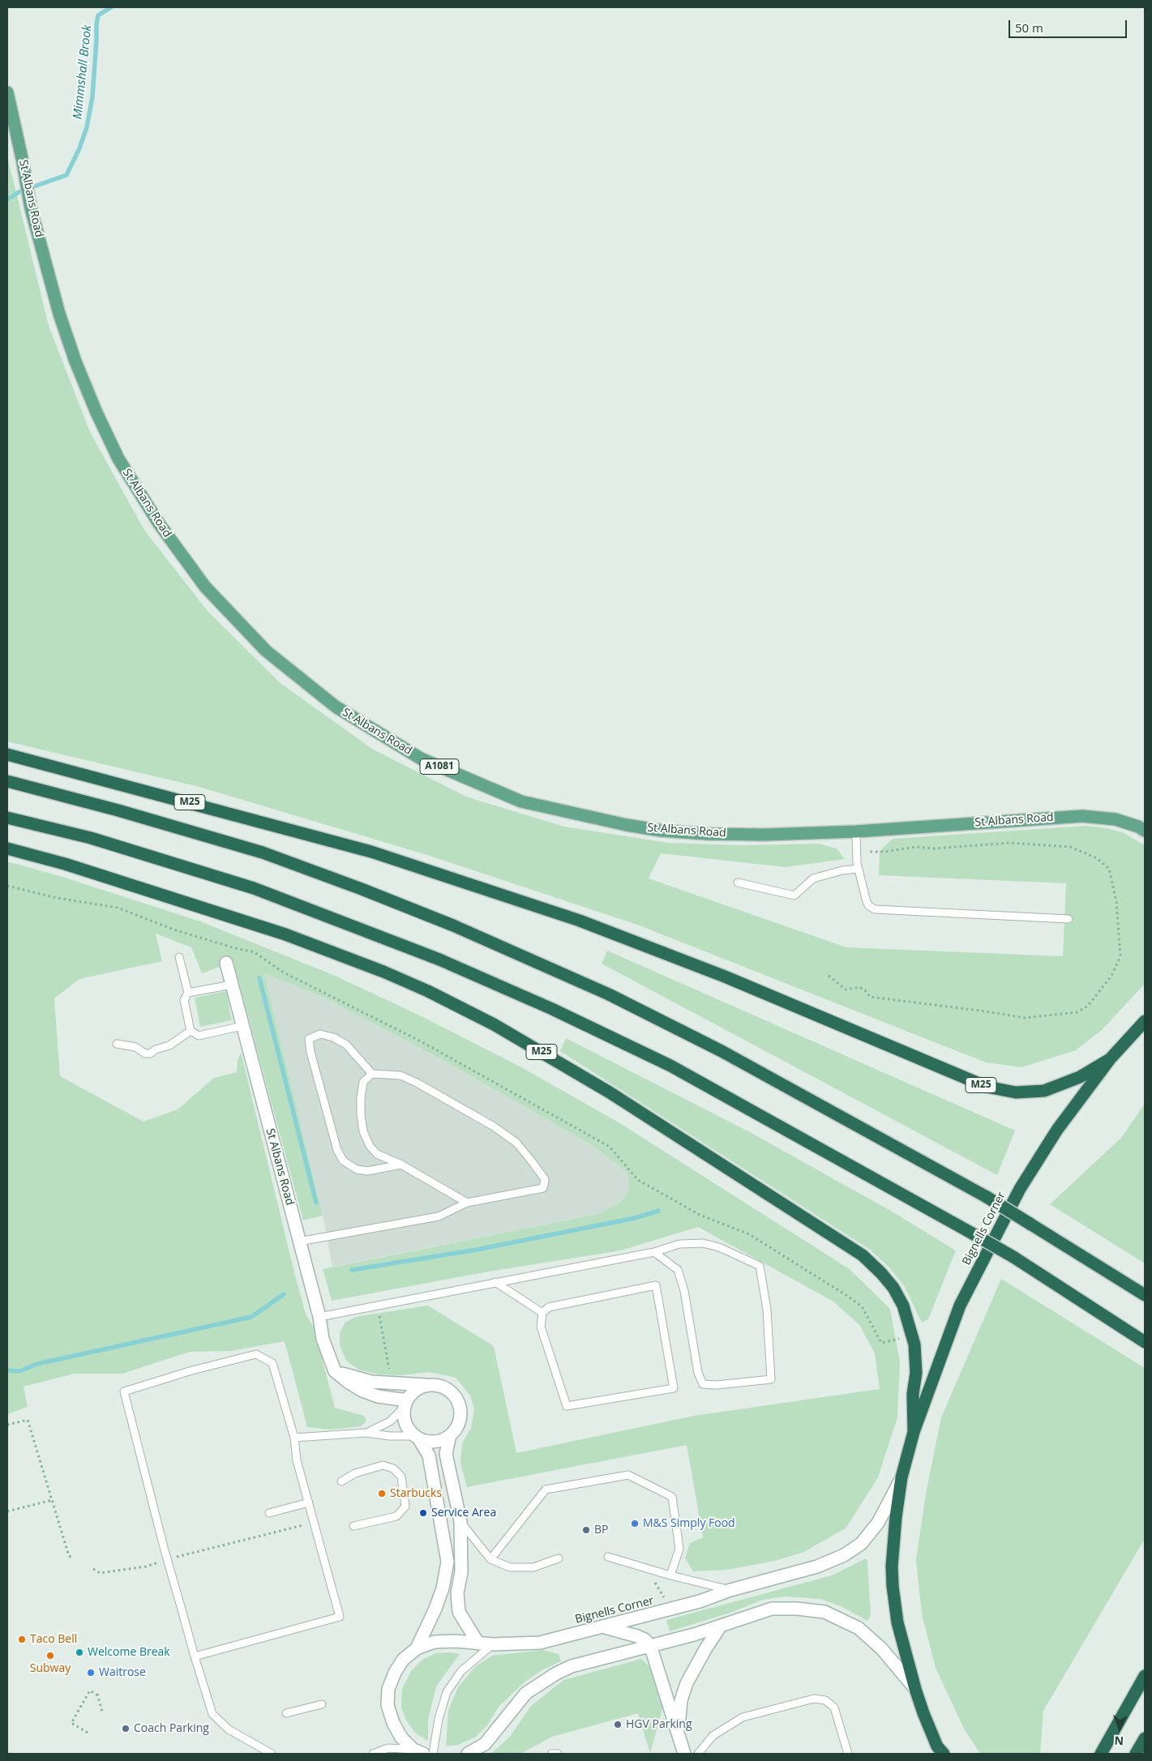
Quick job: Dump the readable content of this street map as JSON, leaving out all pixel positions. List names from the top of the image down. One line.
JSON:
{"streets":{"highway":["M25","Bignells Corner"],"main road":["St Albans Road","A1081"]},"crossings":[["M25","Bignells Corner"]],"water":["Mimmshall Brook"],"places":["Starbucks","Service Area","M&S Simply Food","BP","Taco Bell","Welcome Break","Subway","Waitrose","HGV Parking","Coach Parking"],"scale_bar":"50 m","north":"bottom"}
